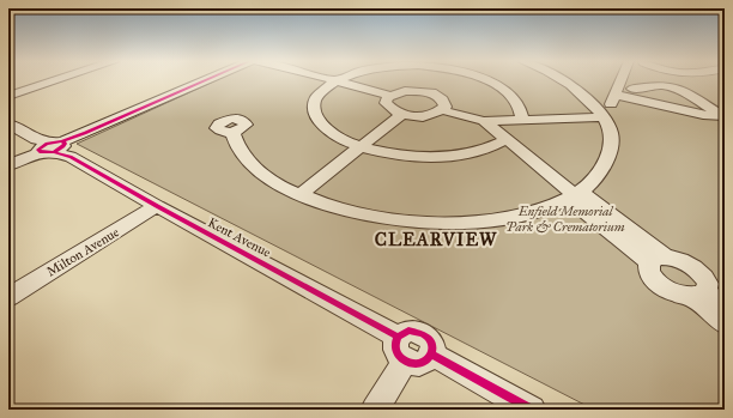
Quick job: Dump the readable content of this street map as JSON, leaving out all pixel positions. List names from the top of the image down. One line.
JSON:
{"streets":{"street":["Kent Avenue","Milton Avenue"]},"crossings":[["Kent Avenue","Milton Avenue"]],"districts":["CLEARVIEW"],"parks":["Enfield Memorial Park & Crematorium"]}
